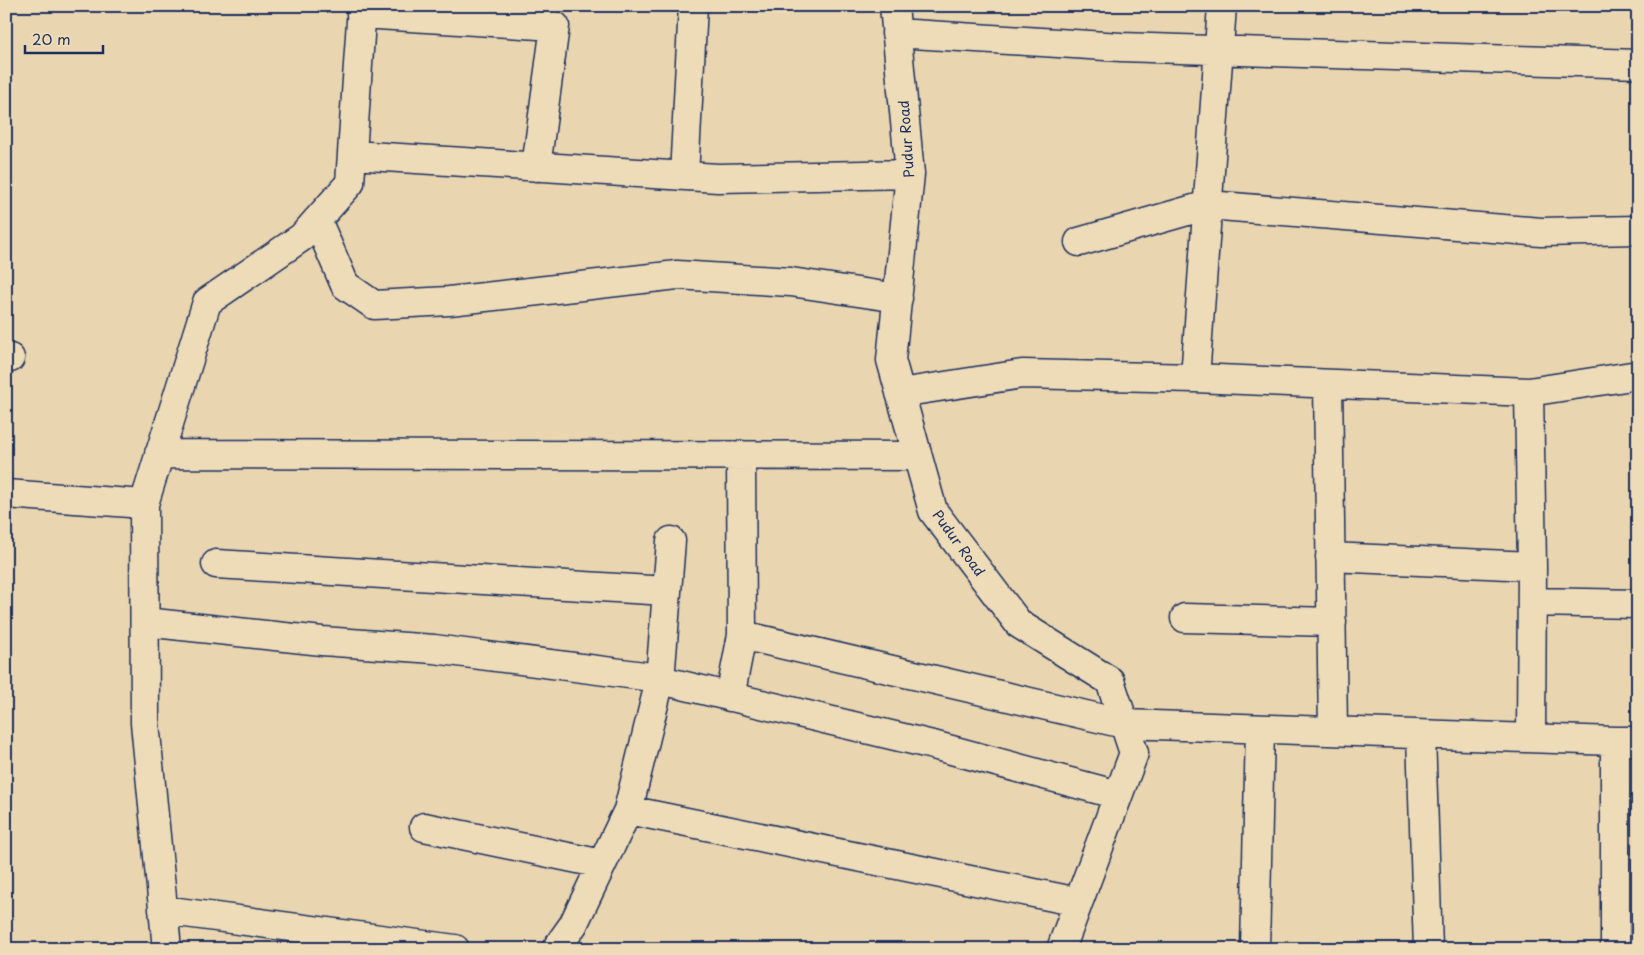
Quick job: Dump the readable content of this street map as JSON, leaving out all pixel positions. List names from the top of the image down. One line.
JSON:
{"streets":{"street":["Pudur Road"]},"scale_bar":"20 m"}
